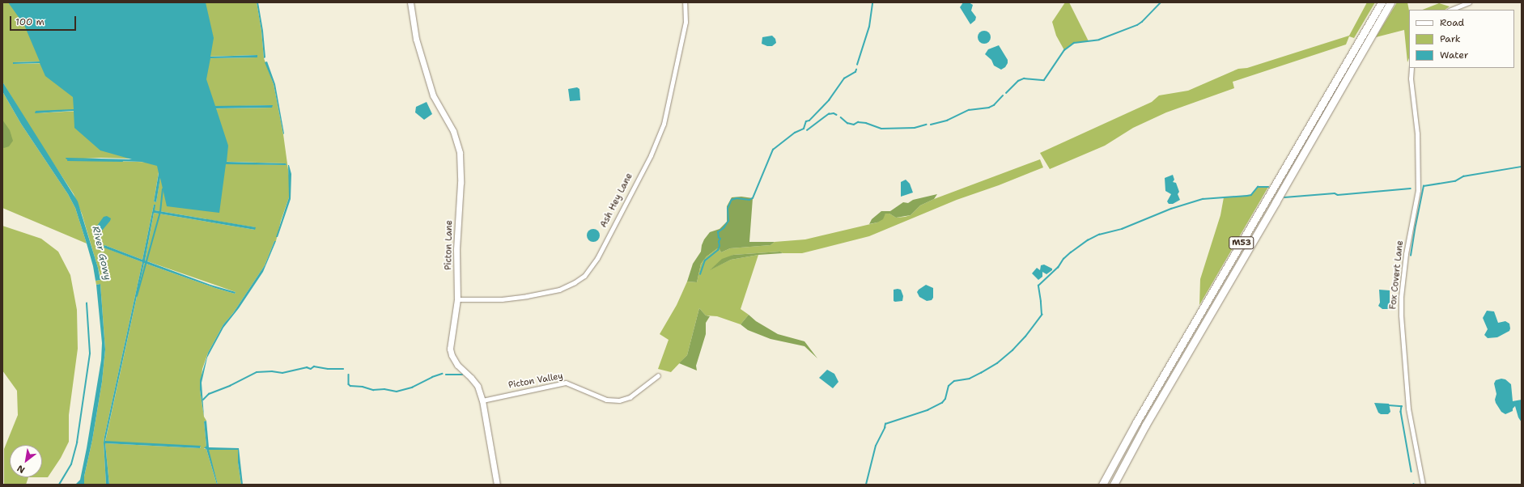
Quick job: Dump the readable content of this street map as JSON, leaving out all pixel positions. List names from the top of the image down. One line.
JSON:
{"streets":{"highway":["M53"],"street":["Ash Hey Lane","Picton Lane","Fox Covert Lane","Picton Valley"]},"crossings":[["Ash Hey Lane","Picton Lane"],["Picton Lane","Picton Valley"]],"water":["River Gowy"],"legend":["Road","Park","Water"],"scale_bar":"100 m","north":"bottom left"}
